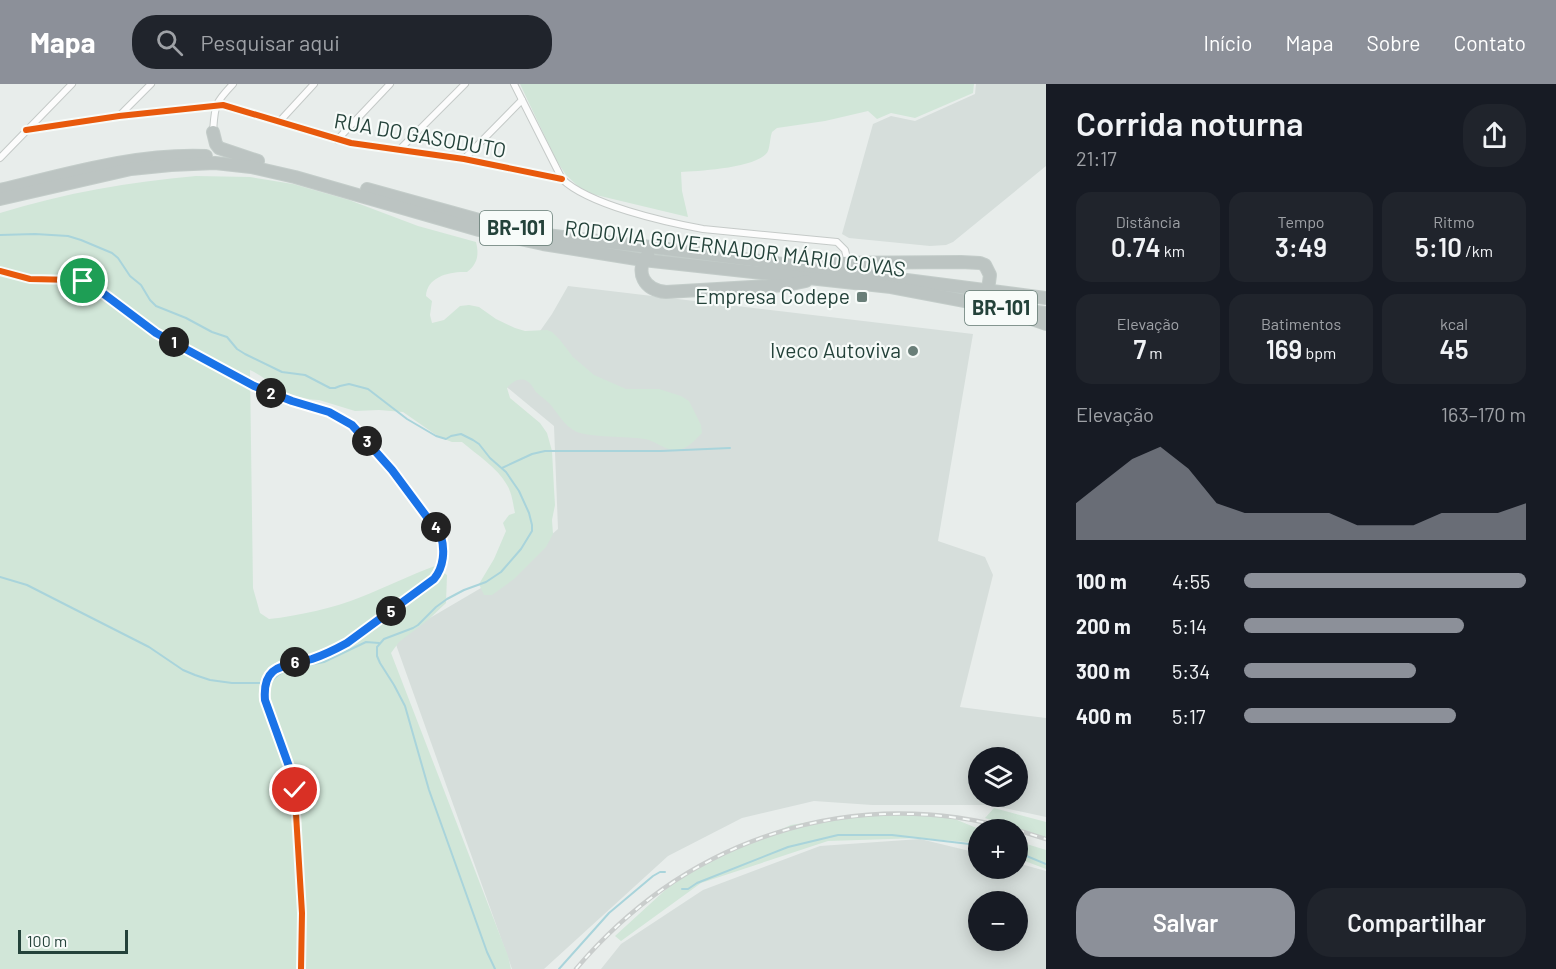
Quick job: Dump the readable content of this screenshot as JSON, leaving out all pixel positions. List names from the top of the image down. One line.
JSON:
{"streets":{"highway":["BR-101","RODOVIA GOVERNADOR MÁRIO COVAS"],"street":["RUA DO GASODUTO"]},"places":{"transit":["Empresa Codepe"],"other":["Iveco Autoviva"]},"scale_bar":"100 m","page":{"header":"Mapa","search":"Pesquisar aqui","nav":["Início","Mapa","Sobre","Contato"],"heading":["Corrida noturna","21:17"],"stats":[["Distância","0.74 km"],["Tempo","3:49"],["Ritmo","5:10 /km"],["Elevação","7 m"],["Batimentos","169 bpm"],["kcal","45"]],"pins":["1","2","3","4","5","6"],"chart":["Elevação","163–170 m"],"list":[{"name":"100 m","note":"4:55"},{"name":"200 m","note":"5:14"},{"name":"300 m","note":"5:34"},{"name":"400 m","note":"5:17"}],"map_buttons":["+","−"],"buttons":["Salvar","Compartilhar"],"scale":"100 m"}}
